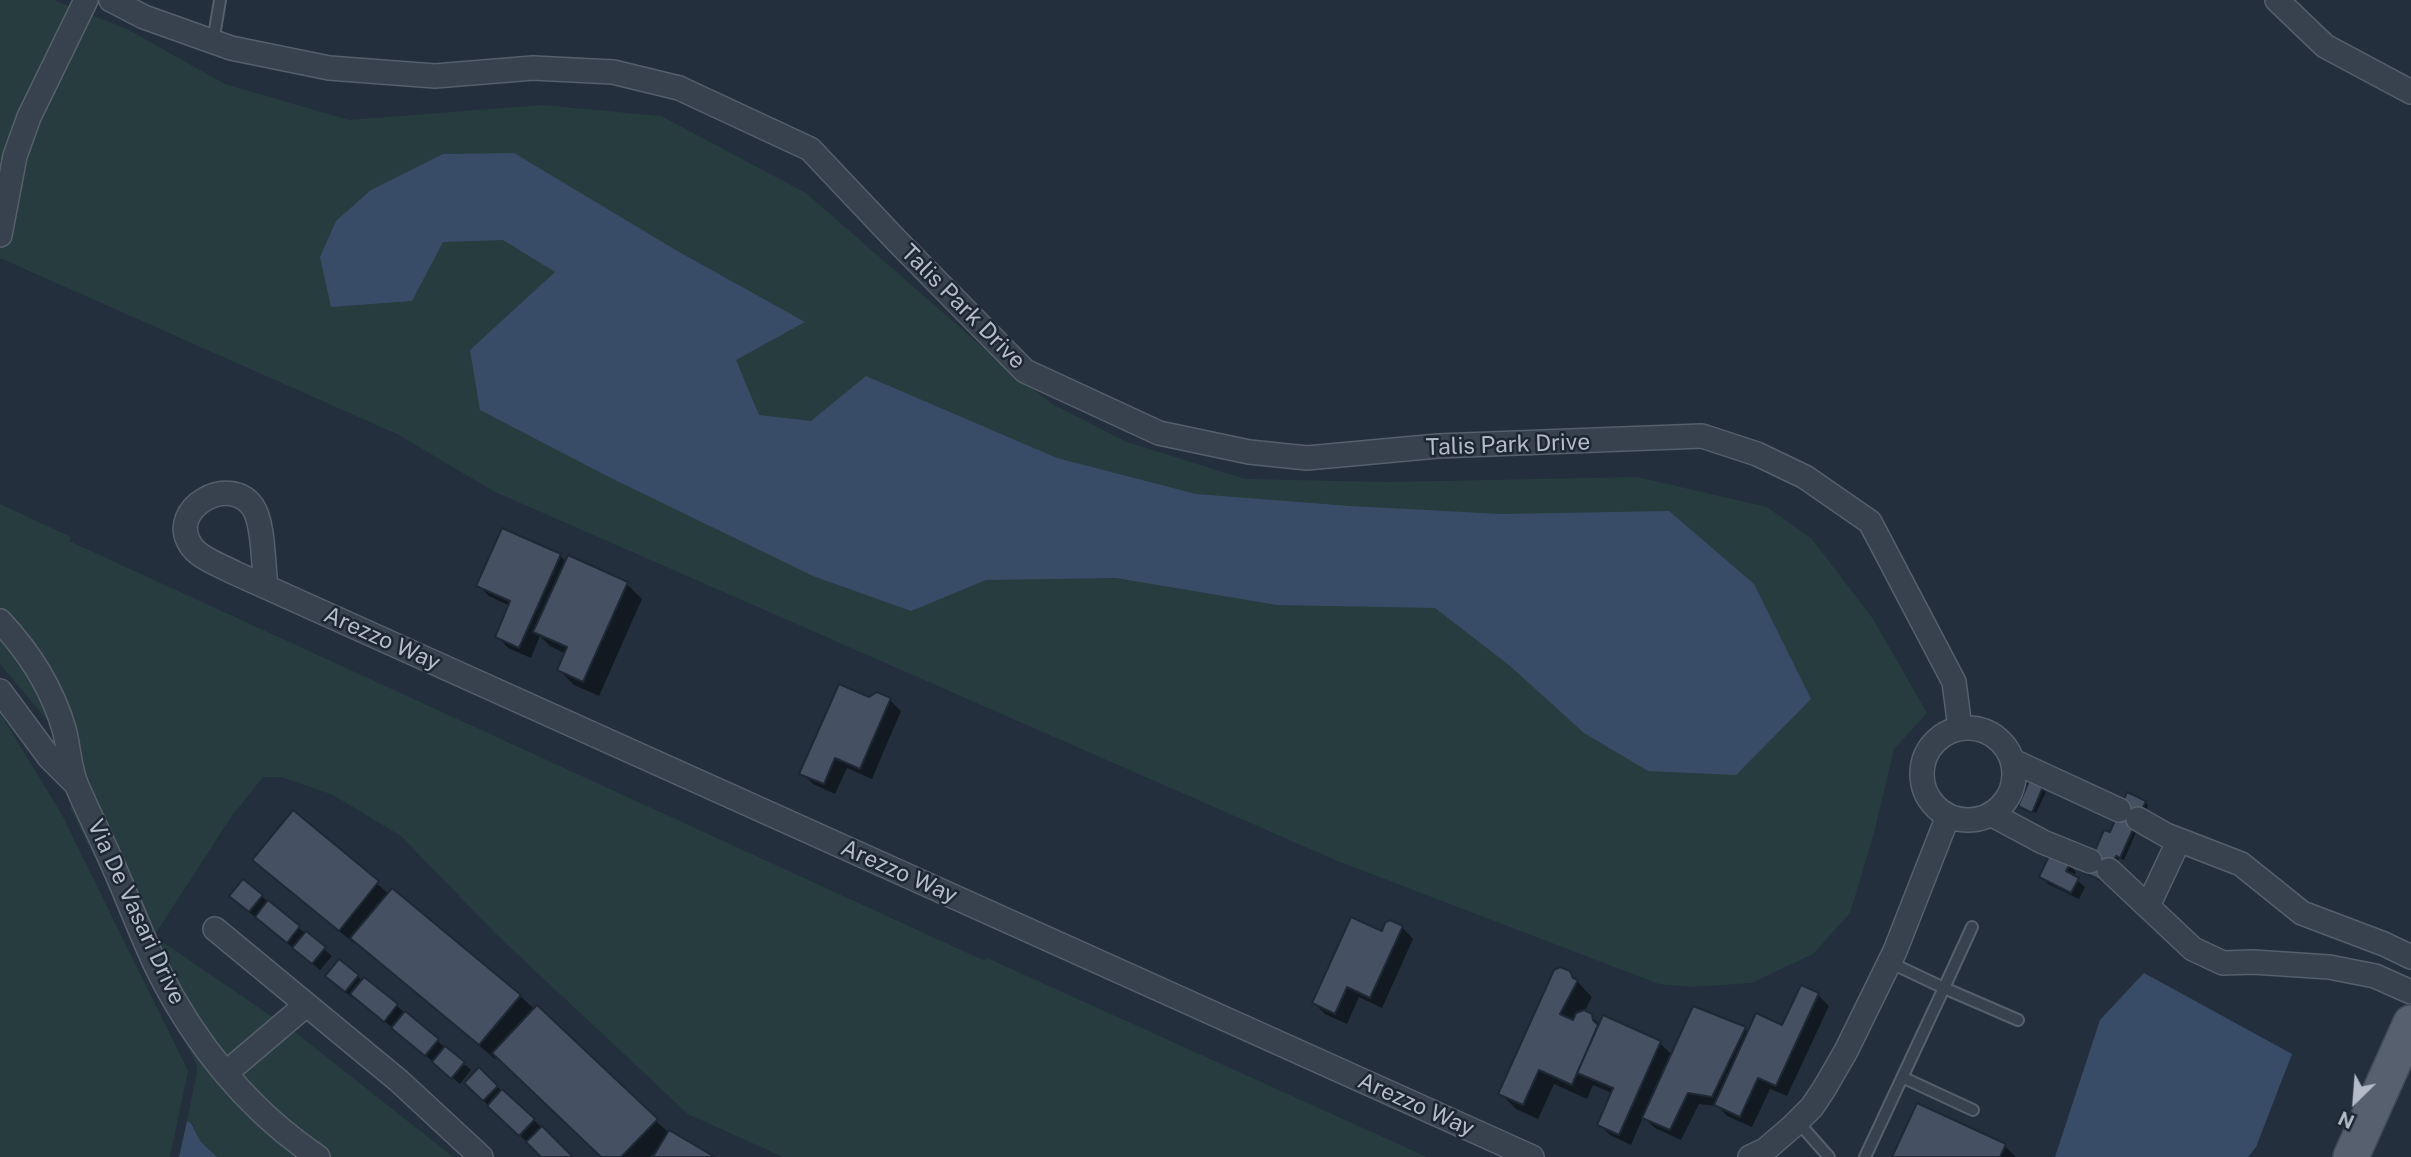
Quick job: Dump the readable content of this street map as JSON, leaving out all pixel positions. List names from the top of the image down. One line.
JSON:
{"streets":{"street":["Talis Park Drive","Arezzo Way","Via De Vasari Drive"]},"north":"bottom left"}
